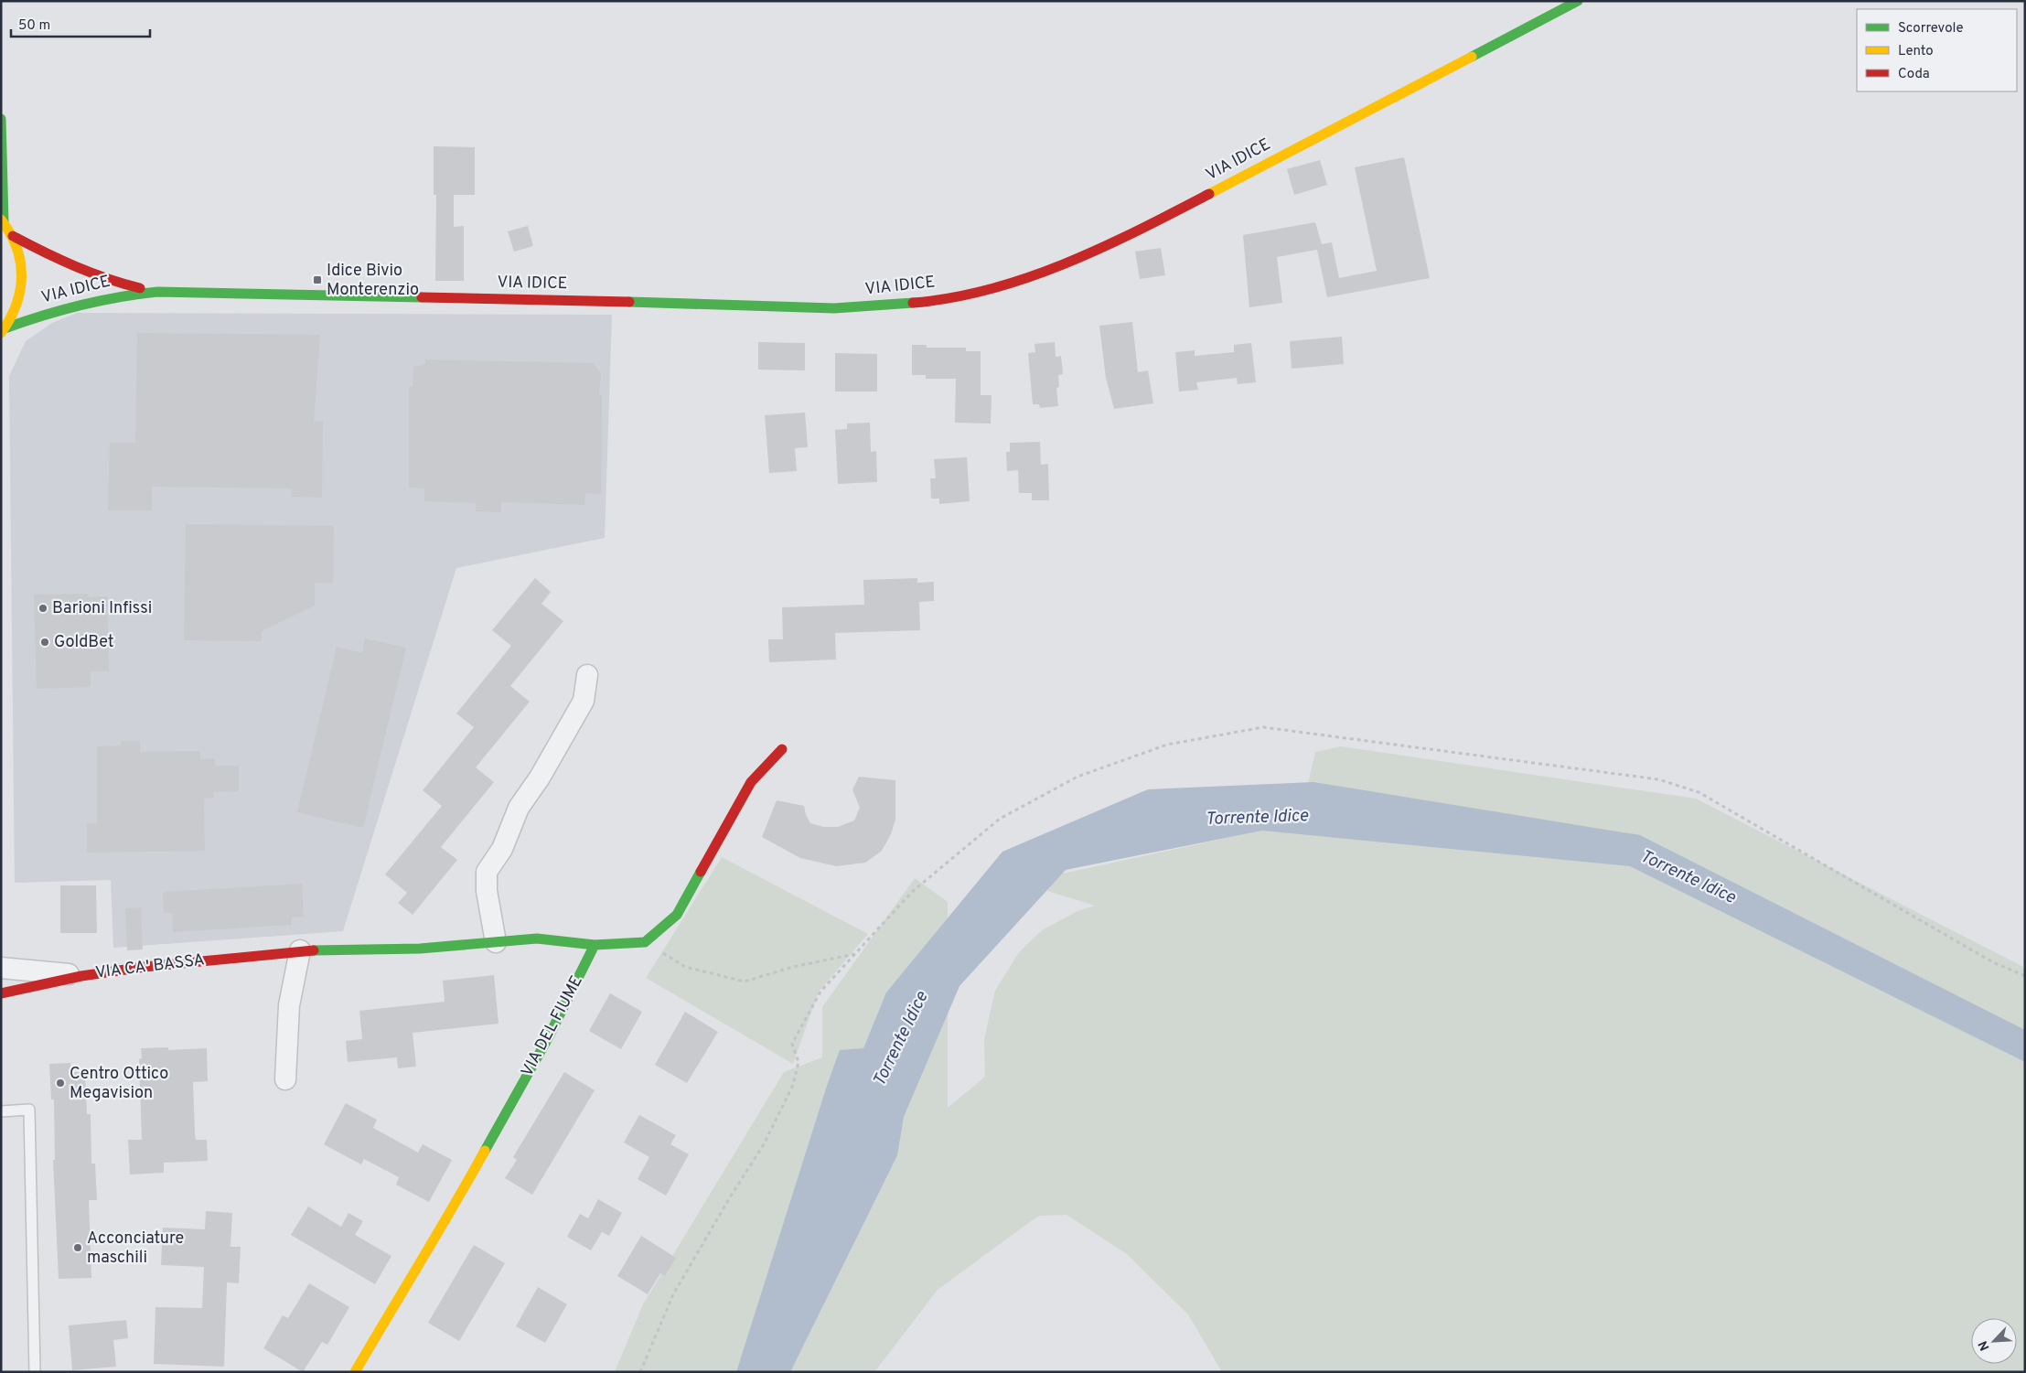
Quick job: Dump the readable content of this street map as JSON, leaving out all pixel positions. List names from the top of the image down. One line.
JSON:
{"streets":{"main road":["VIA IDICE","VIA CA' BASSA","VIA DEL FIUME"]},"crossings":[["VIA CA' BASSA","VIA DEL FIUME"]],"water":["Torrente Idice"],"places":{"transit":["Idice Bivio Monterenzio"],"other":["Barioni Infissi","GoldBet","Centro Ottico Megavision","Acconciature maschili"]},"legend":["Scorrevole","Lento","Coda"],"scale_bar":"50 m","north":"bottom left"}
